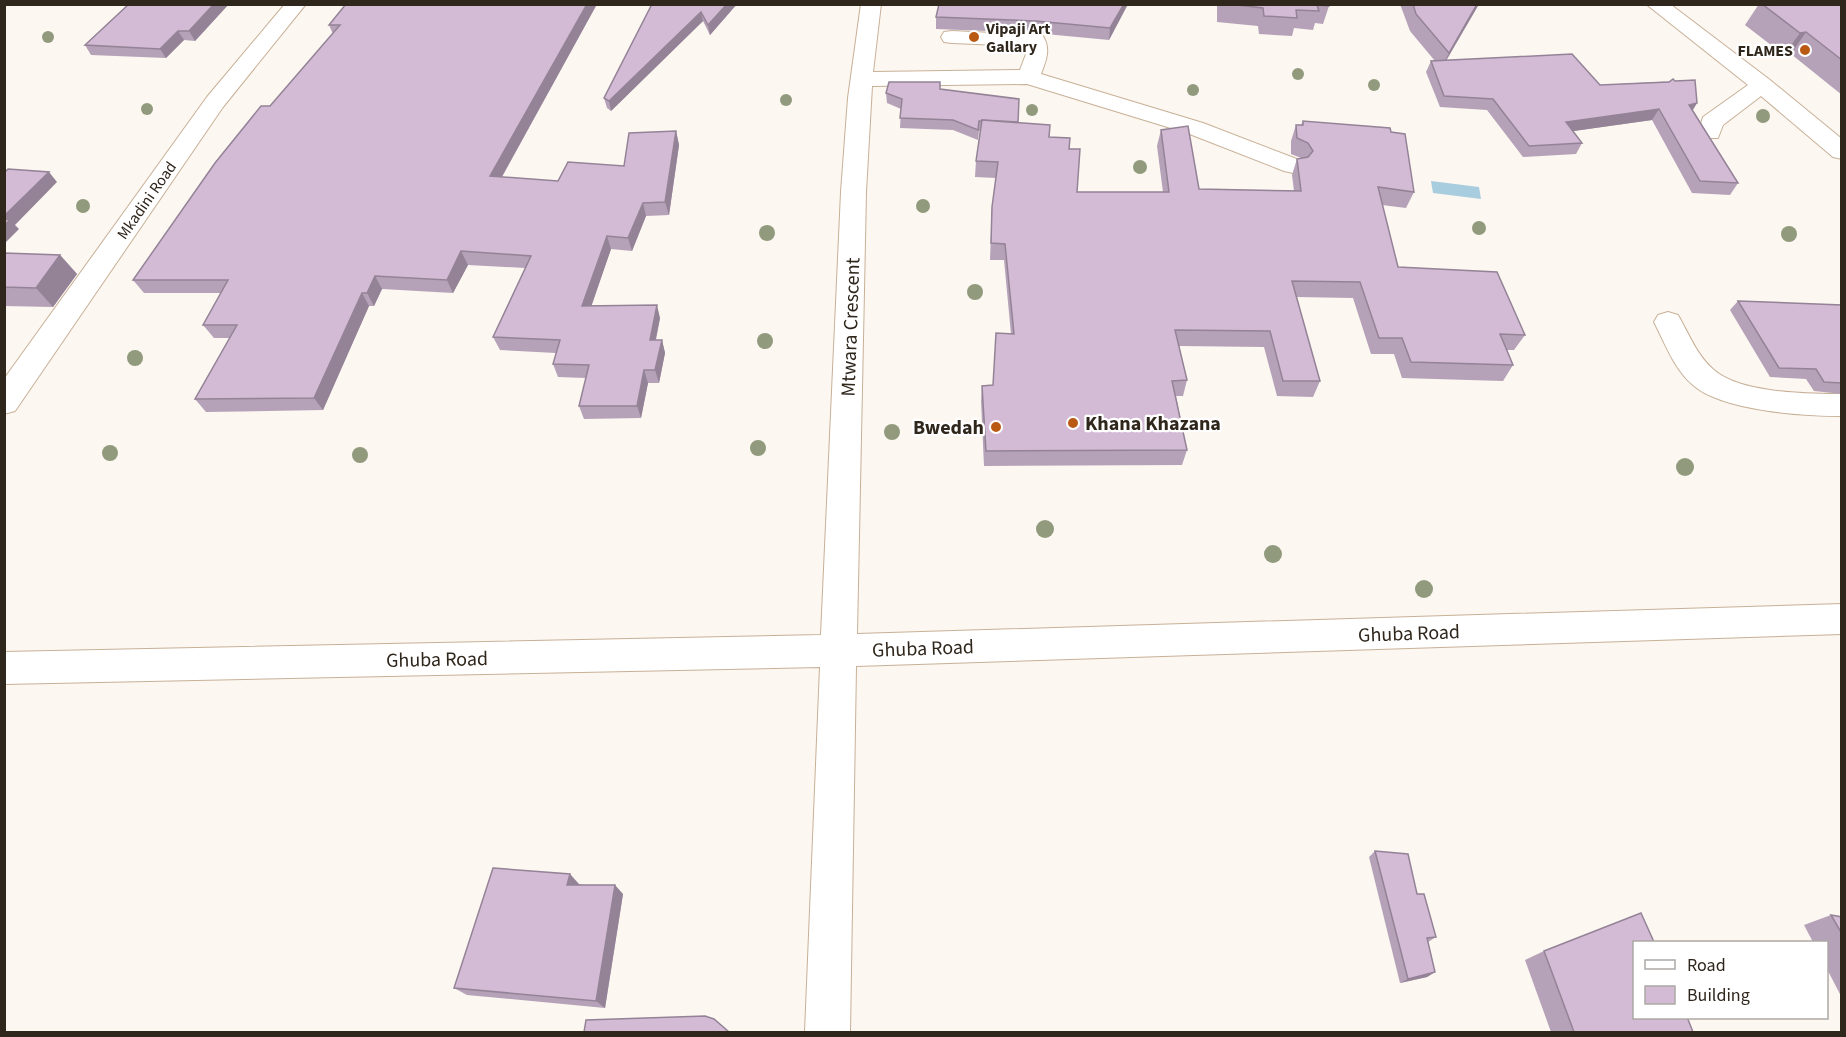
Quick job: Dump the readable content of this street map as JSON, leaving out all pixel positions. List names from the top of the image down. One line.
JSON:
{"streets":{"street":["Mkadini Road","Mtwara Crescent","Ghuba Road"]},"crossings":[["Mtwara Crescent","Ghuba Road"]],"places":["Vipaji Art Gallary","FLAMES","Khana Khazana","Bwedah"],"legend":["Road","Building"]}
